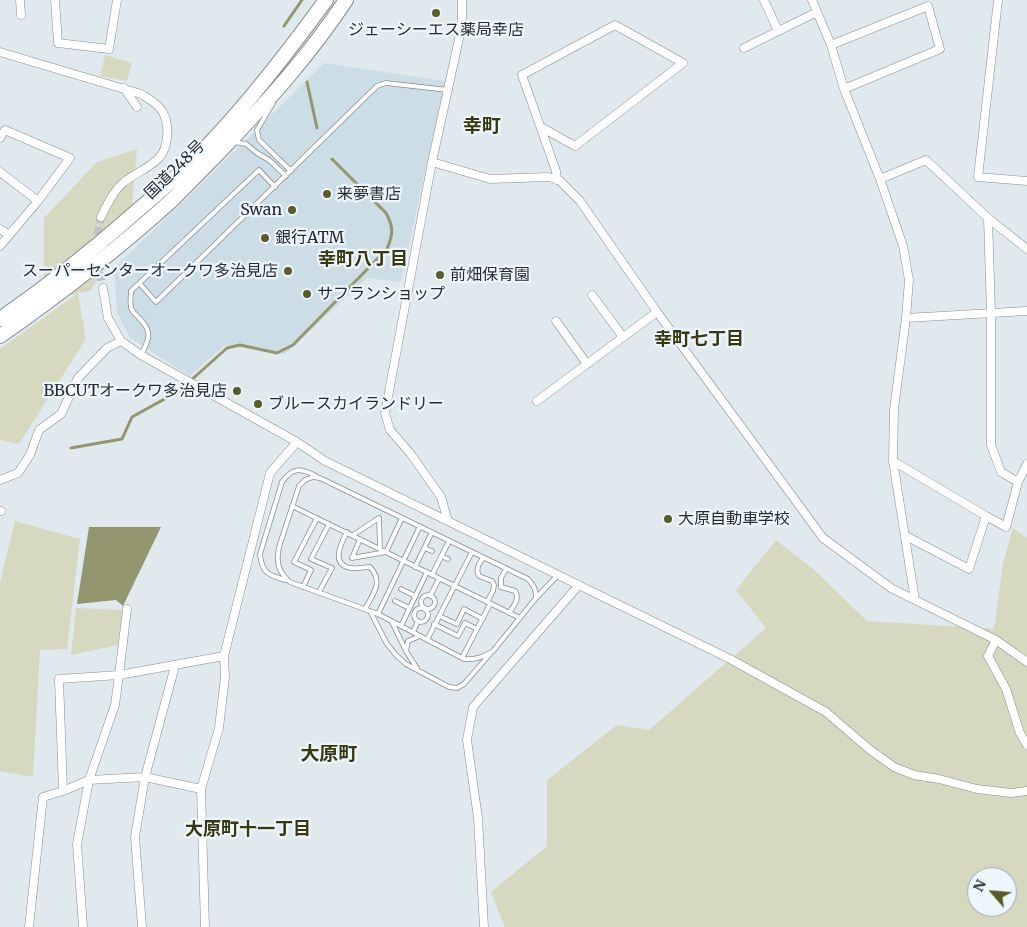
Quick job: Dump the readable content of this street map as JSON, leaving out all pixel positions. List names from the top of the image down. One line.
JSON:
{"streets":{"highway":["国道248号"]},"districts":["幸町","幸町八丁目","幸町七丁目","大原町","大原町十一丁目"],"places":["ジェーシーエス薬局幸店","来夢書店","Swan","銀行ATM","スーパーセンターオークワ多治見店","前畑保育園","サフランショップ","BBCUTオークワ多治見店","ブルースカイランドリー","大原自動車学校"],"north":"top left"}
